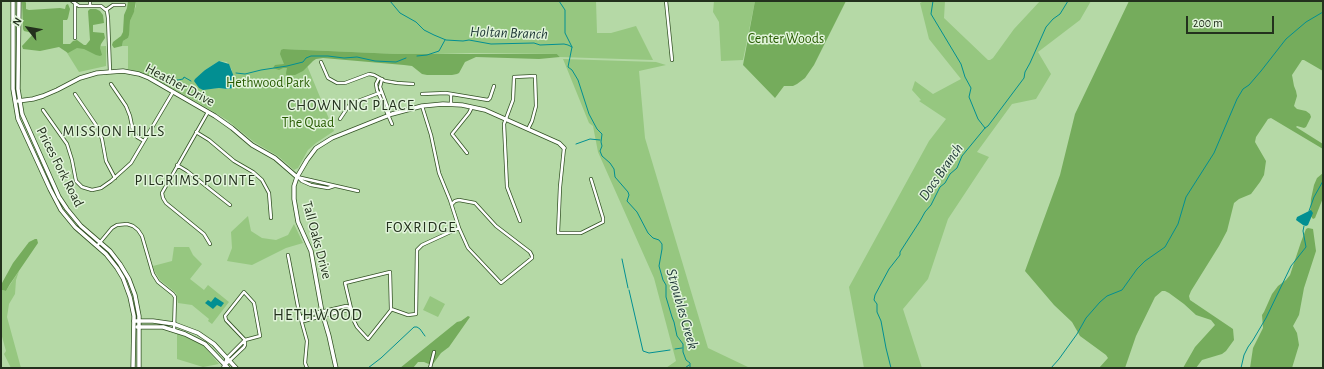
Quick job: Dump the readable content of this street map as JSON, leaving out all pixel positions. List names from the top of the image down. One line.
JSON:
{"streets":{"street":["Heather Drive","Prices Fork Road","Tall Oaks Drive"]},"crossings":[["Heather Drive","Prices Fork Road"],["Heather Drive","Tall Oaks Drive"]],"districts":["CHOWNING PLACE","MISSION HILLS","PILGRIMS POINTE","FOXRIDGE","HETHWOOD"],"water":["Holtan Branch","Docs Branch","Stroubles Creek"],"parks":["Center Woods","Hethwood Park","The Quad"],"scale_bar":"200 m","north":"top left"}
